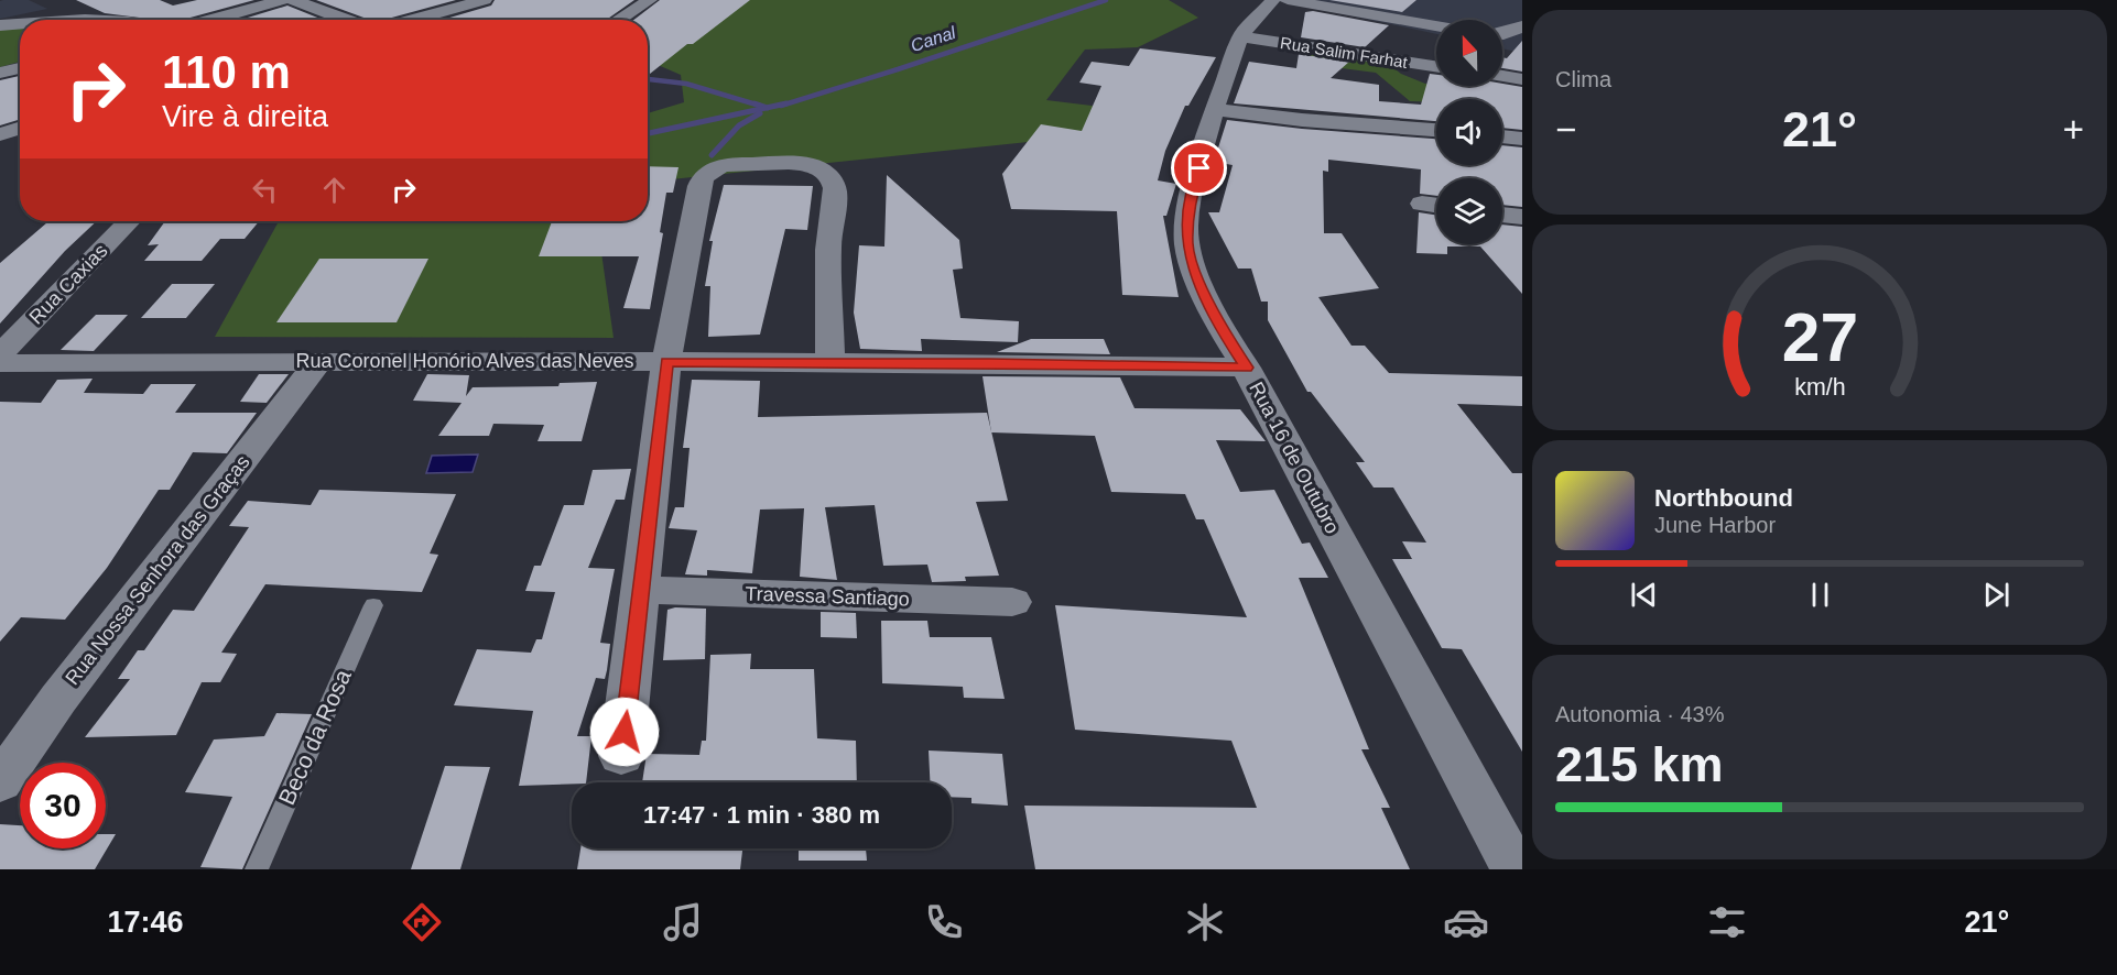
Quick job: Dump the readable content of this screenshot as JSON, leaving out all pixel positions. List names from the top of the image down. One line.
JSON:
{"streets":{"street":["Rua Salim Farhat","Rua Caxias","Rua Coronel Honório Alves das Neves","Rua 16 de Outubro","Rua Nossa Senhora das Graças","Travessa Santiago"],"lane":["Beco da Rosa"]},"crossings":[["Rua Salim Farhat","Rua 16 de Outubro"],["Rua Coronel Honório Alves das Neves","Rua 16 de Outubro"],["Rua Coronel Honório Alves das Neves","Rua Nossa Senhora das Graças"]],"water":["Canal"],"north":"top","page":{"tile":["Clima",["Autonomia · 43%","215 km"]],"turn":["110 m","Vire à direita"],"heat":["−","21°","+"],"song":["Northbound","June Harbor"],"limit":"30","trip":"17:47 · 1 min · 380 m","tabs":["17:46","21°"],"gauge":["27","km/h"]}}
